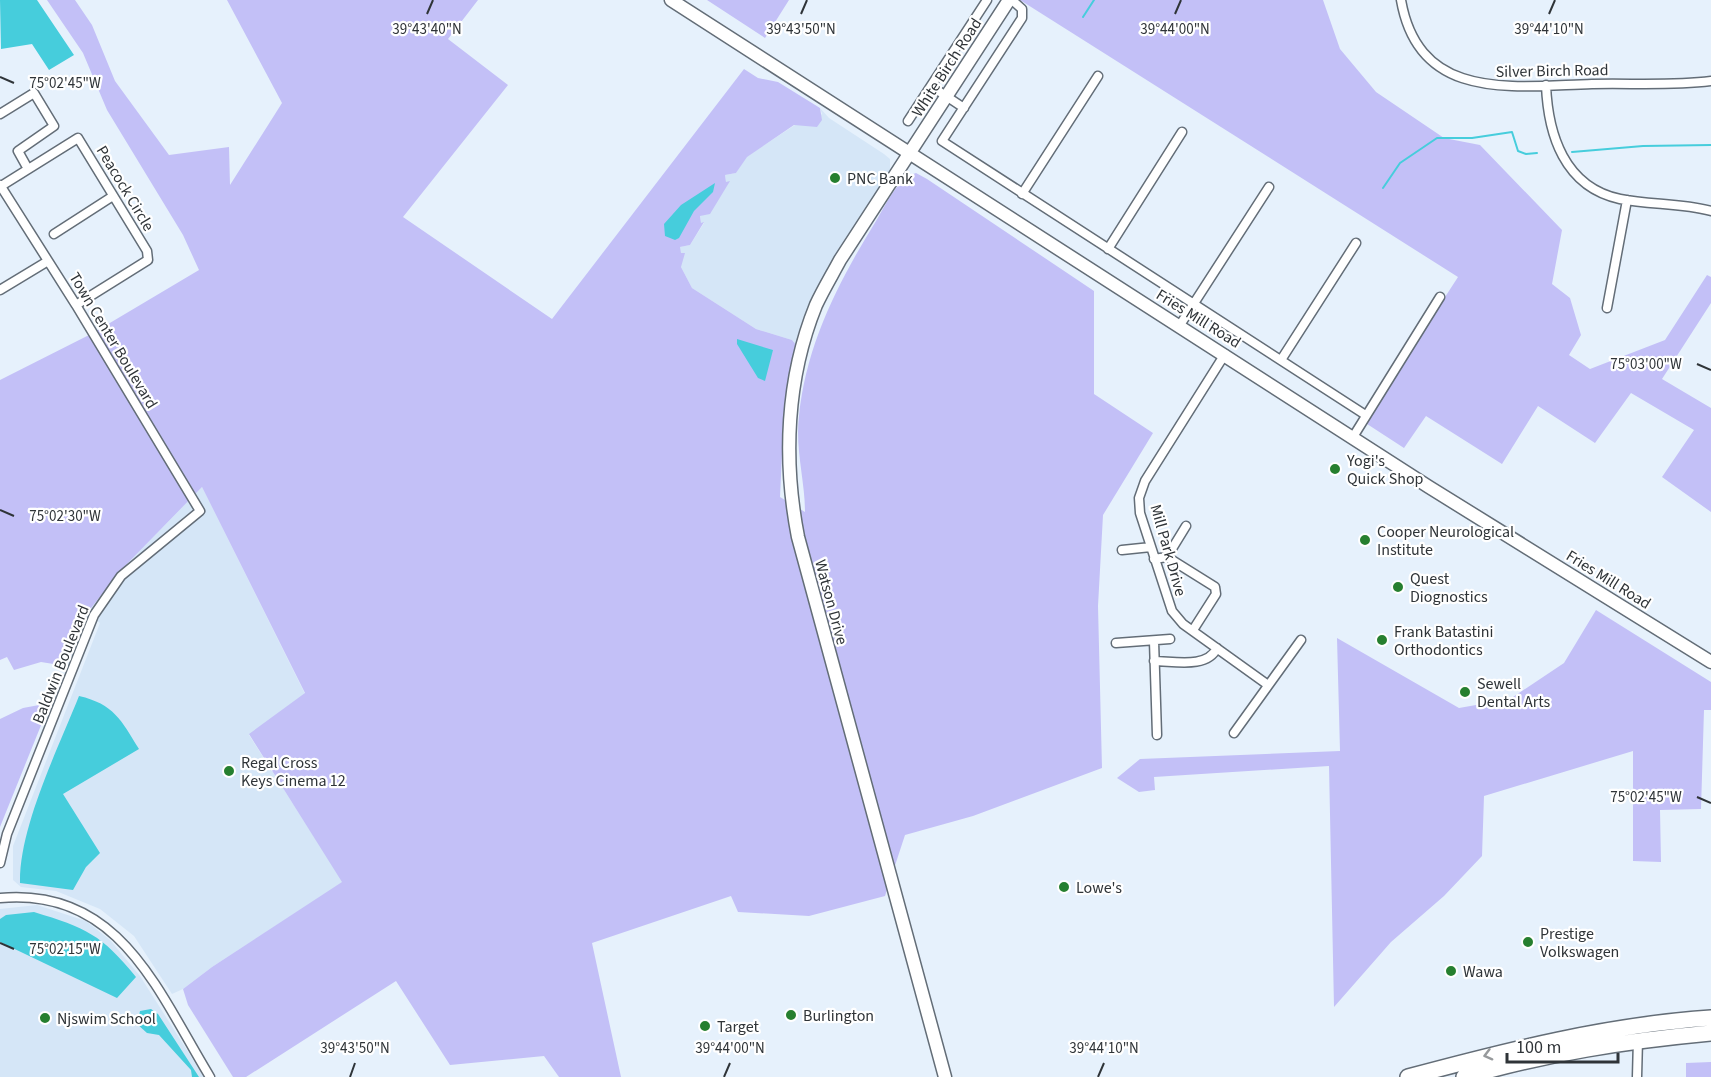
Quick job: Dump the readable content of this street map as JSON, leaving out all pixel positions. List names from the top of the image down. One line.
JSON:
{"streets":{"main road":["White Birch Road","Fries Mill Road","Watson Drive"],"street":["Silver Birch Road","Peacock Circle","Town Center Boulevard","Mill Park Drive","Baldwin Boulevard"]},"crossings":[["White Birch Road","Fries Mill Road"],["White Birch Road","Watson Drive"],["Peacock Circle","Town Center Boulevard"],["Fries Mill Road","Mill Park Drive"],["Fries Mill Road","Watson Drive"],["Town Center Boulevard","Baldwin Boulevard"]],"places":["PNC Bank","Yogi's Quick Shop","Cooper Neurological Institute","Quest Diognostics","Frank Batastini Orthodontics","Sewell Dental Arts","Regal Cross Keys Cinema 12","Lowe's","Prestige Volkswagen","Wawa","Burlington","Njswim School","Target"],"scale_bar":"100 m","coordinates":["39°43'40\"N","39°43'50\"N","39°44'00\"N","39°44'10\"N","75°02'45\"W","75°03'00\"W","75°02'30\"W","75°02'15\"W"]}
